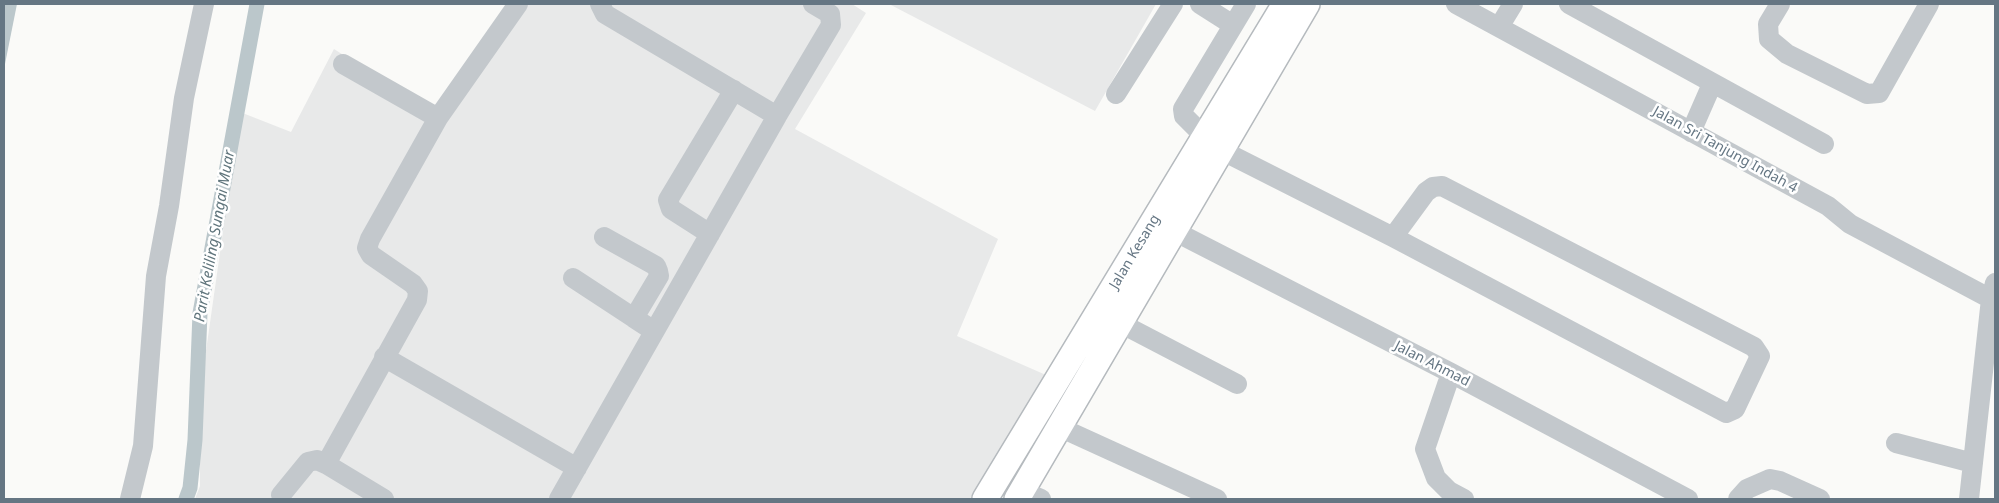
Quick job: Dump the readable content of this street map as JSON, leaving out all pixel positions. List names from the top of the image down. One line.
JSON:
{"streets":{"main road":["Jalan Kesang"],"street":["Jalan Sri Tanjung Indah 4","Jalan Ahmad"]},"crossings":[["Jalan Kesang","Jalan Ahmad"]],"water":["Parit Keliling Sungai Muar"]}
